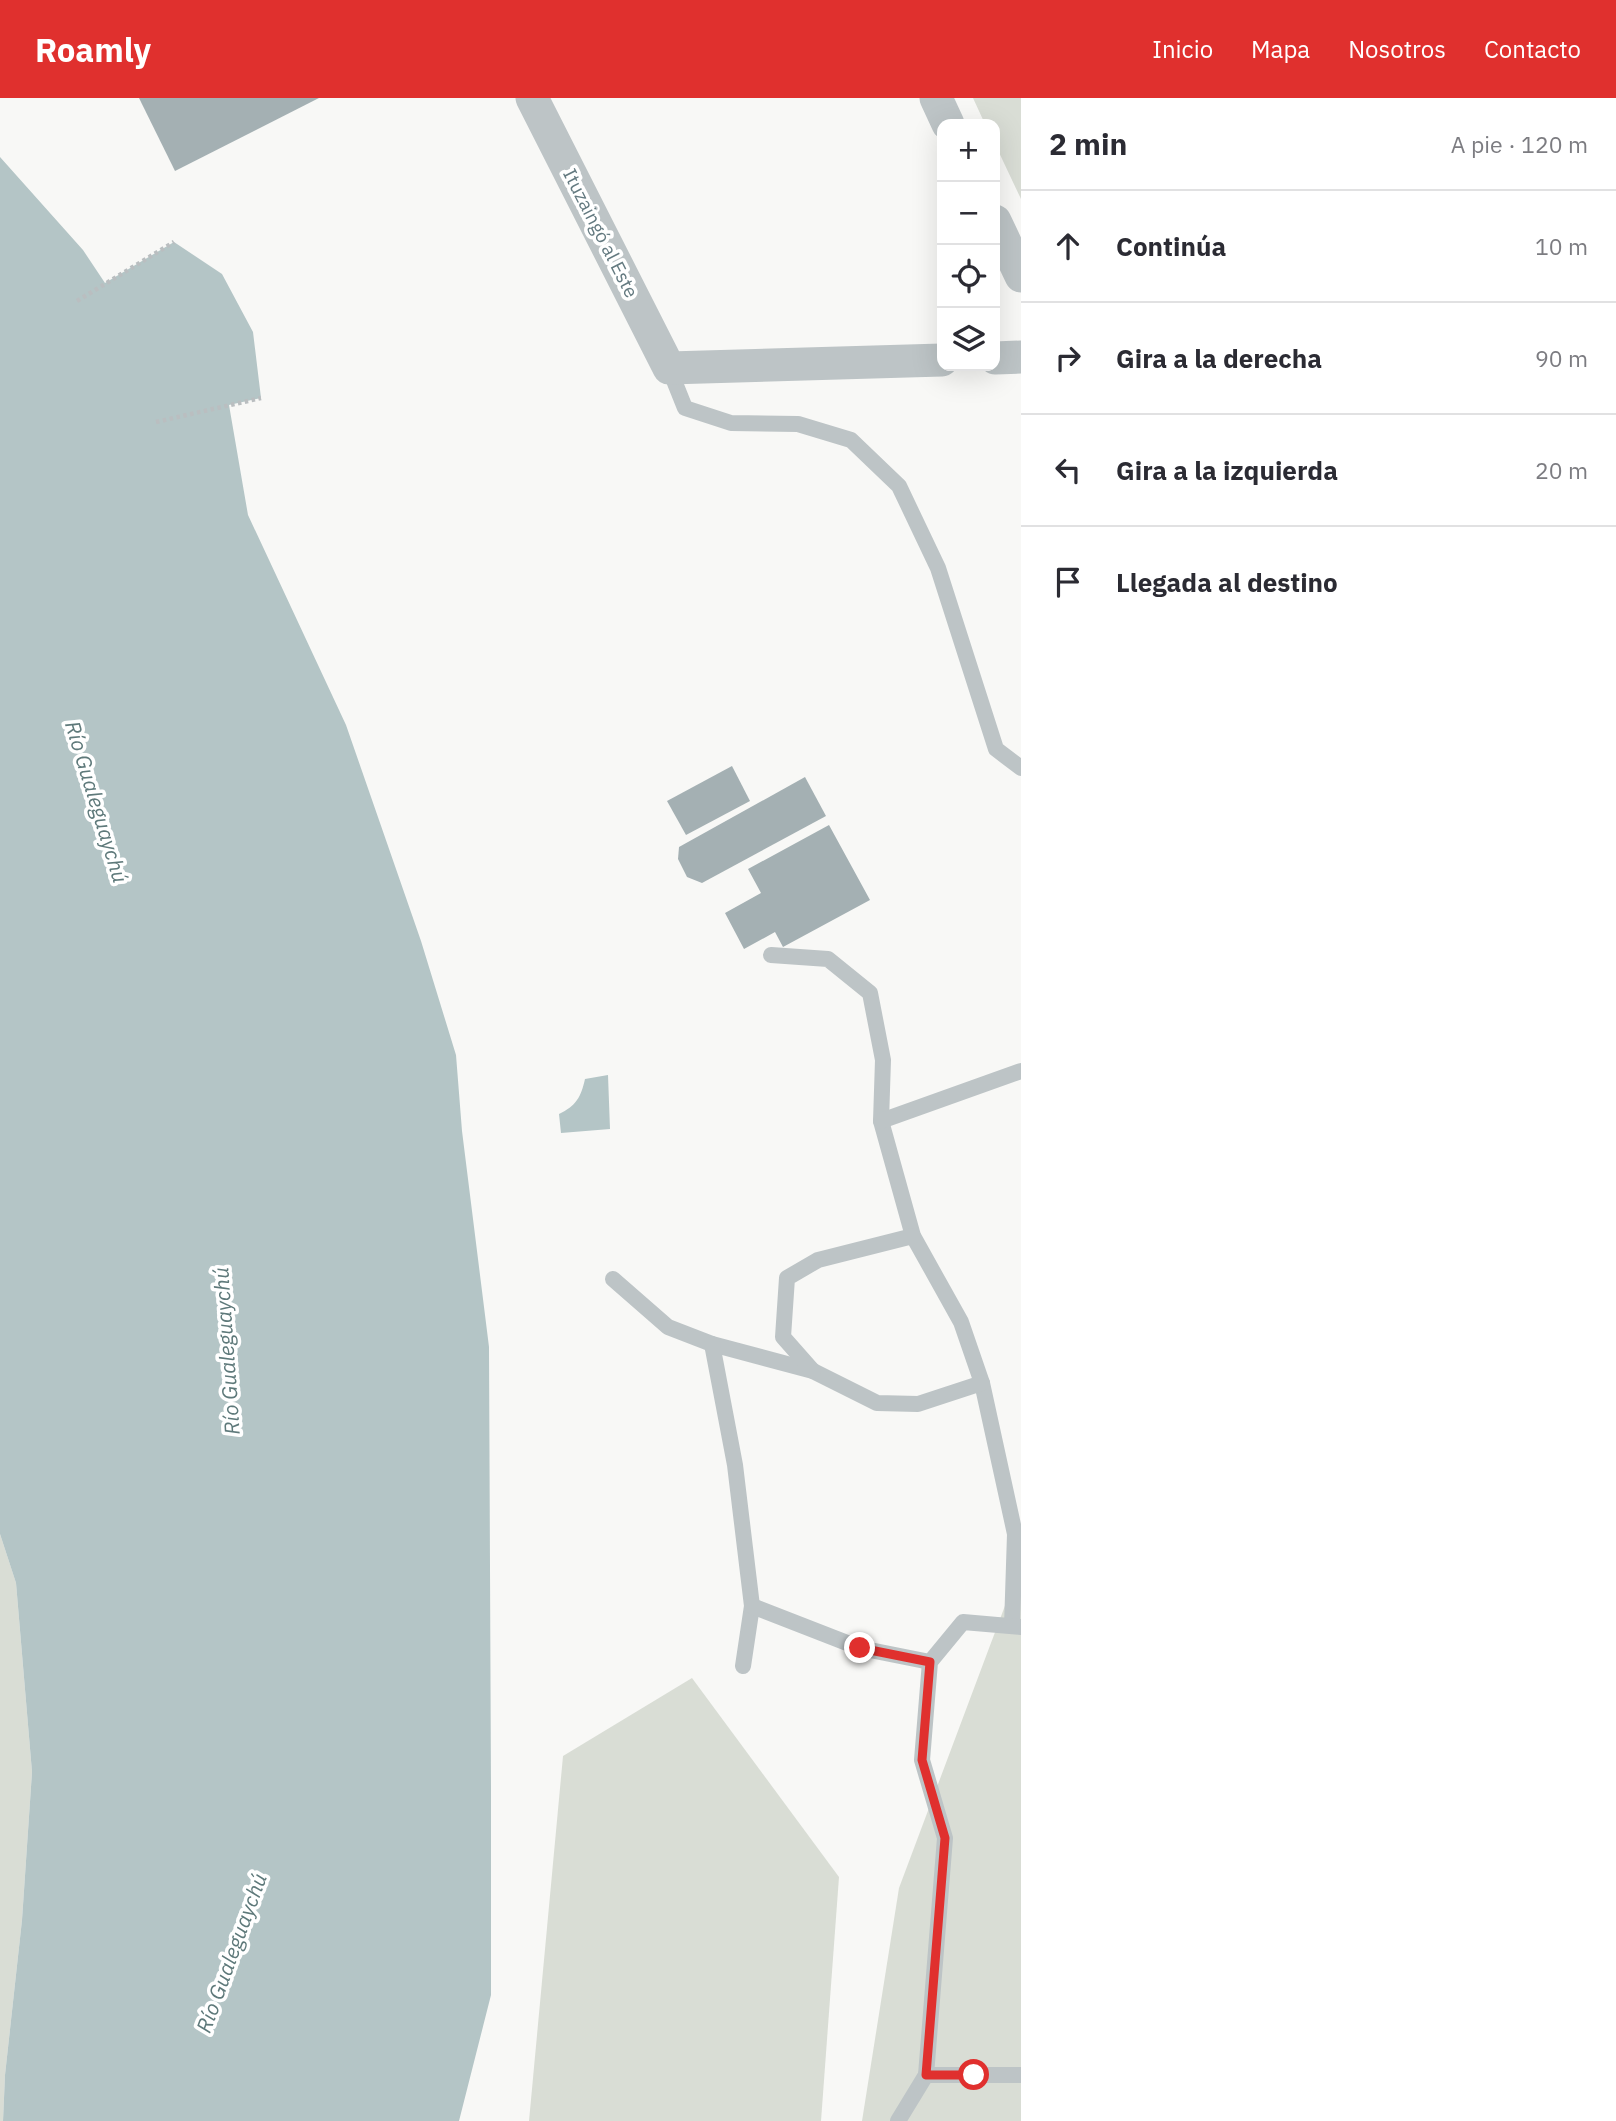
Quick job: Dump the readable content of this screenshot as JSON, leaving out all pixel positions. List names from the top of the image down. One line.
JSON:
{"streets":{"street":["Ituzaingó al Este"]},"water":["Río Gualeguaychú"],"page":{"header":"Roamly","nav":["Inicio","Mapa","Nosotros","Contacto"],"heading":["2 min","A pie · 120 m"],"map_buttons":["+","−"],"list":[["Continúa","10 m"],["Gira a la derecha","90 m"],["Gira a la izquierda","20 m"],"Llegada al destino"]}}
